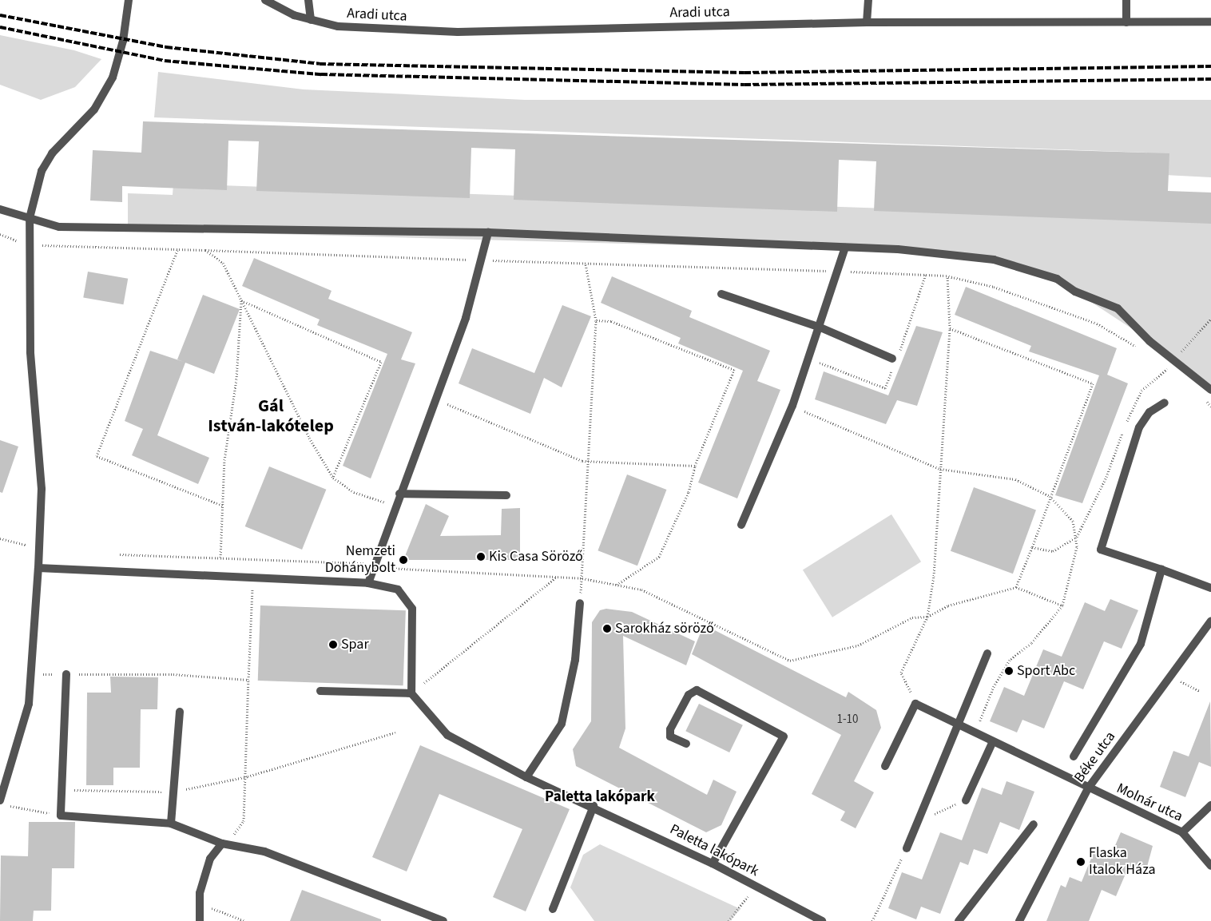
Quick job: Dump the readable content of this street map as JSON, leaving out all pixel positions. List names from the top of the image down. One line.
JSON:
{"streets":{"street":["Aradi utca","Béke utca","Molnár utca","Paletta lakópark"]},"crossings":[["Béke utca","Molnár utca"]],"districts":["Gál István-lakótelep","Paletta lakópark"],"places":["Kis Casa Söröző","Nemzeti Dohánybolt","Sarokház söröző","Spar","Sport Abc","Flaska Italok Háza"],"house_numbers":["1-10"]}
